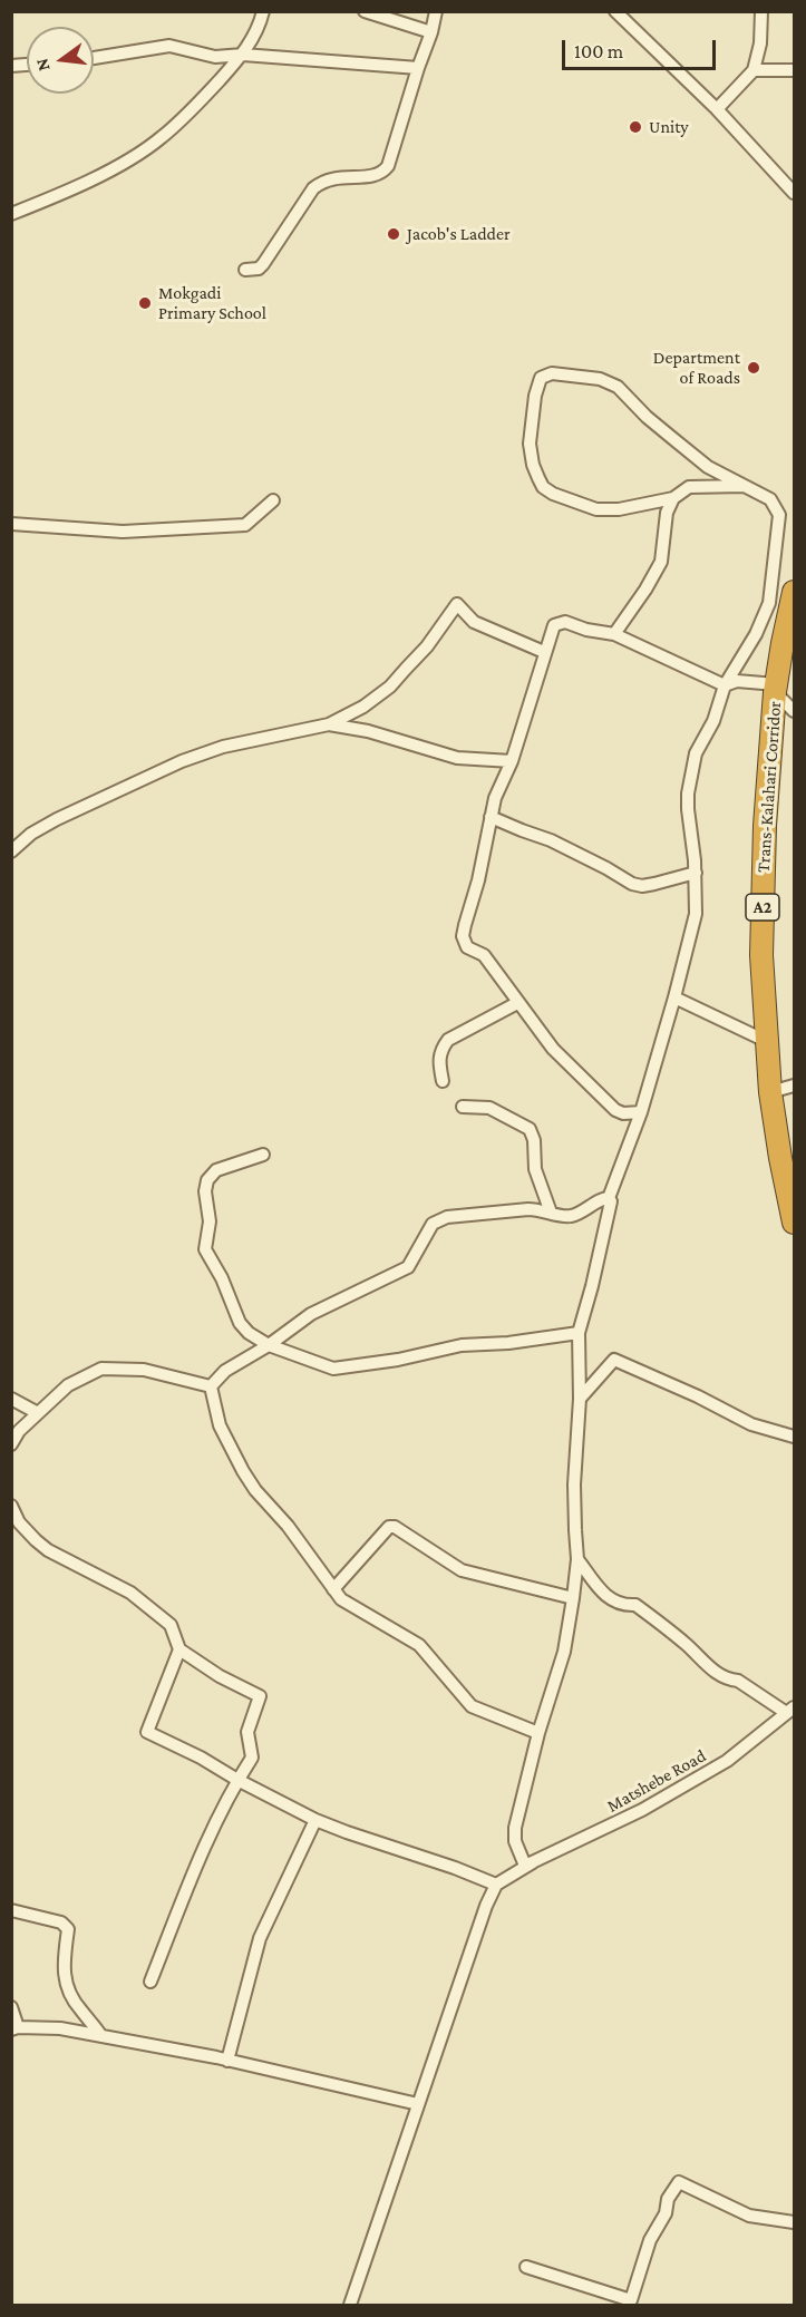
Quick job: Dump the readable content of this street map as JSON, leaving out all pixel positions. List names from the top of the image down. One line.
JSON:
{"streets":{"highway":["Trans-Kalahari Corridor","A2"]},"places":["Unity","Jacob's Ladder","Mokgadi Primary School","Department of Roads"],"scale_bar":"100 m","north":"left"}
